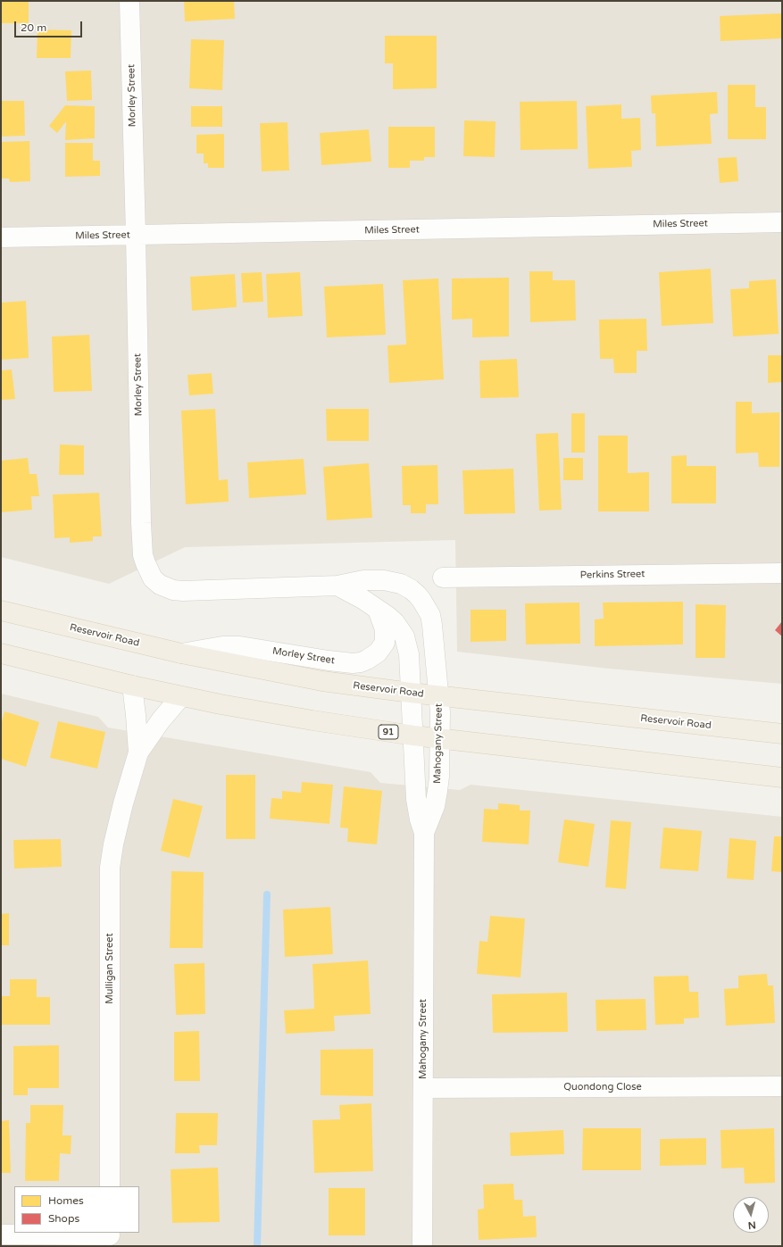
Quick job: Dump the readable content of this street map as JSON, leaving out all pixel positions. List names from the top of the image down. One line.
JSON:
{"streets":{"main road":["Reservoir Road","91"],"street":["Morley Street","Miles Street","Perkins Street","Mahogany Street","Mulligan Street","Quondong Close"]},"crossings":[["Morley Street","Miles Street"],["Morley Street","Reservoir Road"],["Morley Street","Mahogany Street"],["Reservoir Road","Mahogany Street"],["91","Mahogany Street"],["91","Mulligan Street"],["Mahogany Street","Quondong Close"]],"legend":["Homes","Shops"],"scale_bar":"20 m","north":"bottom"}
